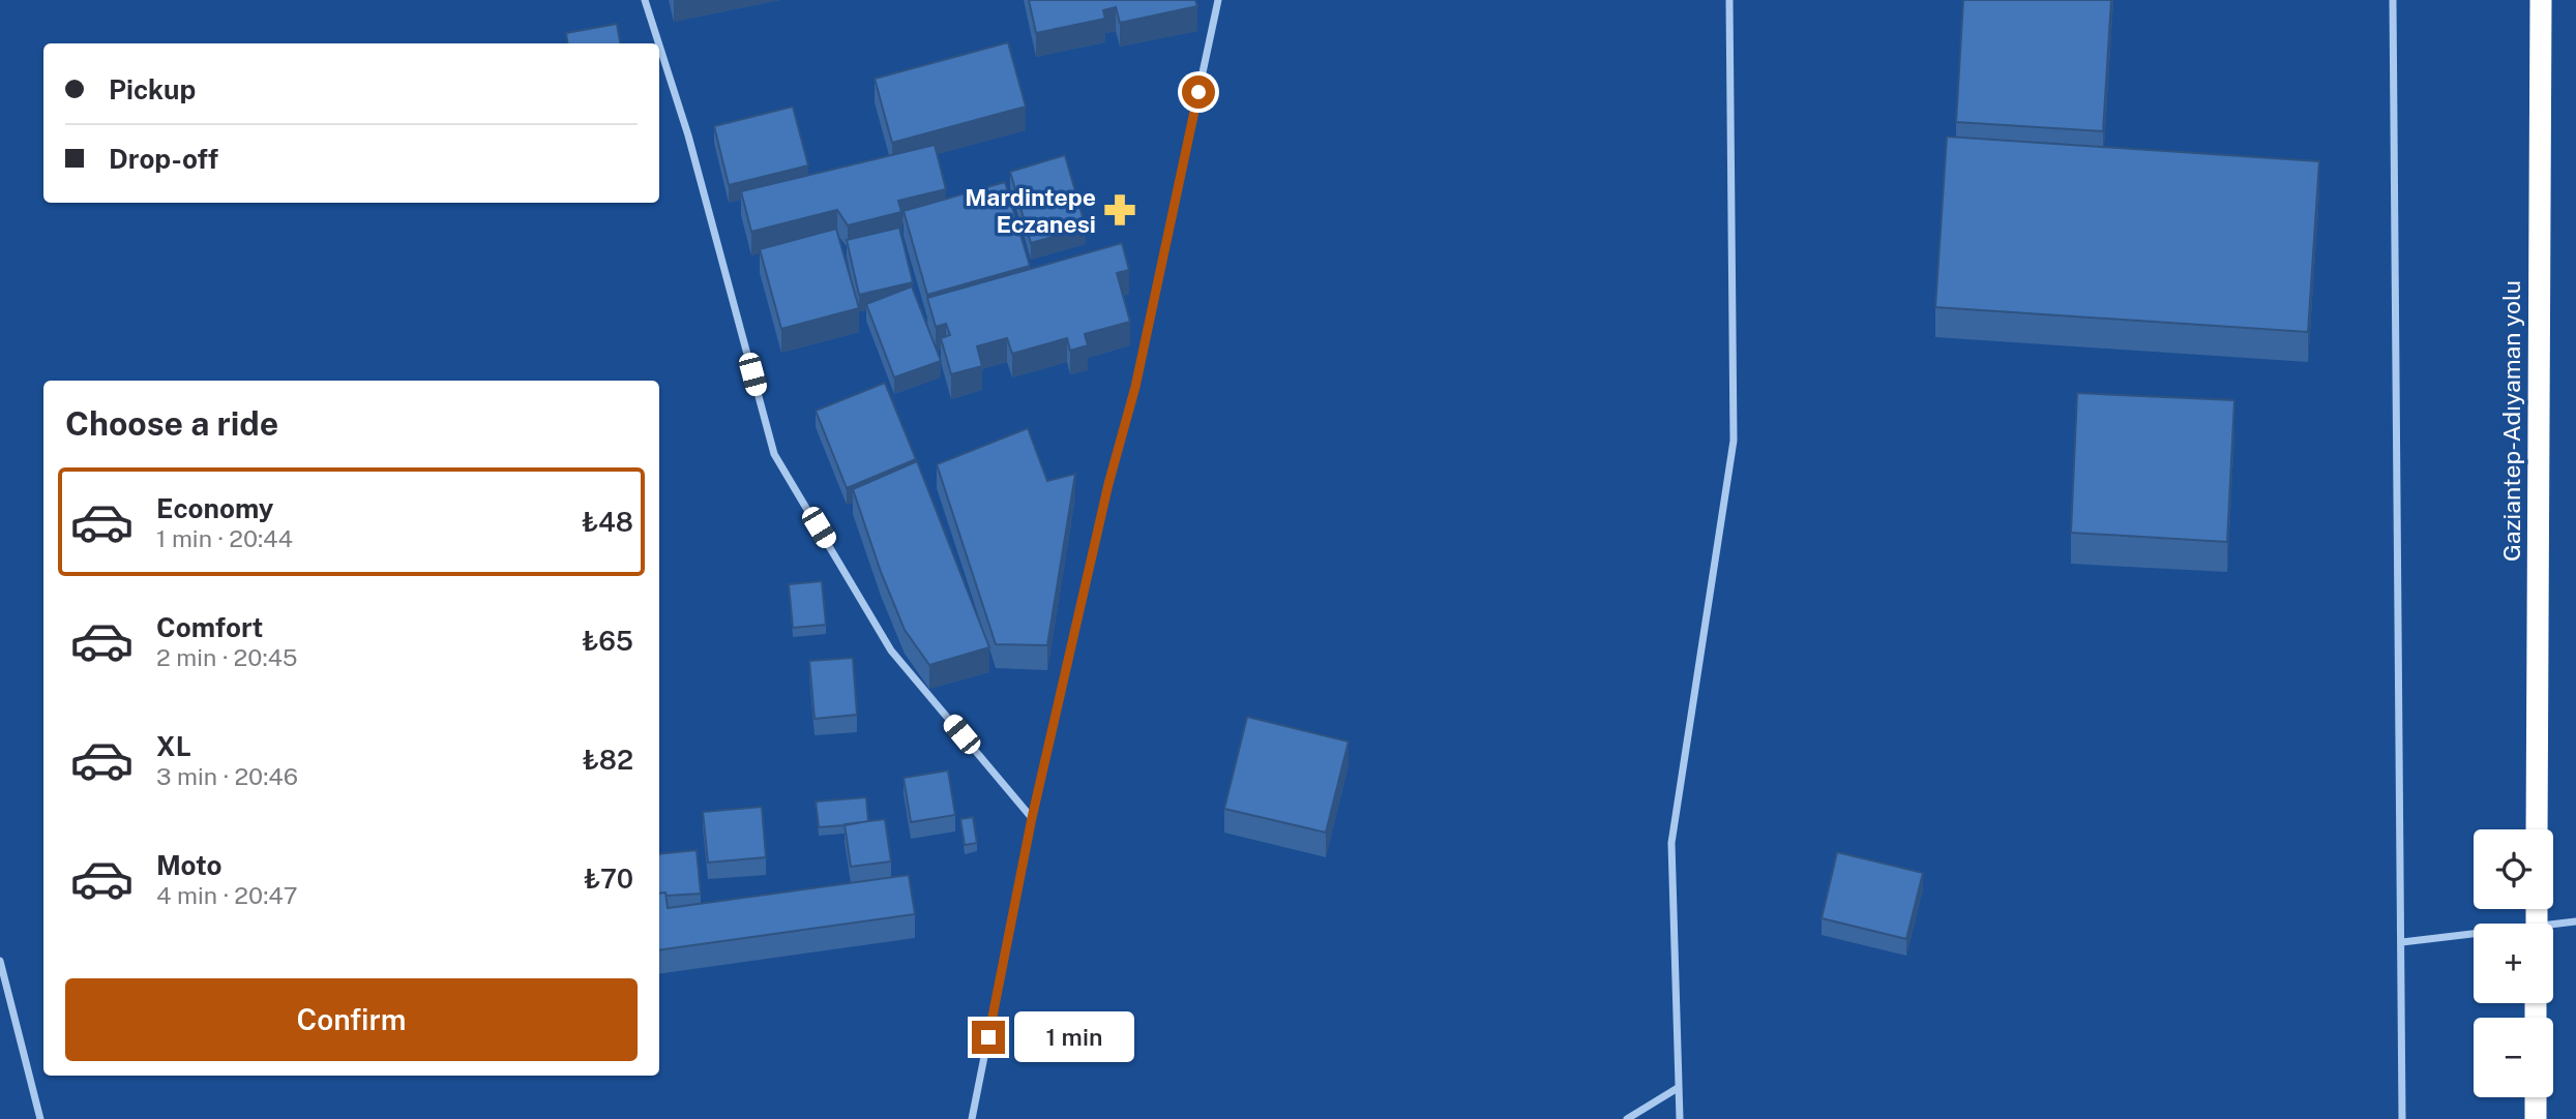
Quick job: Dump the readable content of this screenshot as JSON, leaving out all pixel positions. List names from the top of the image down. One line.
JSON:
{"streets":{"highway":["Gaziantep-Adıyaman yolu"]},"places":{"pharmacy":["Mardintepe Eczanesi"]},"page":{"banner":["Pickup","Drop-off"],"heading":"Choose a ride","list":[{"name":"Economy","note":"1 min · 20:44","value":"₺48"},{"name":"Comfort","note":"2 min · 20:45","value":"₺65"},{"name":"XL","note":"3 min · 20:46","value":"₺82"},{"name":"Moto","note":"4 min · 20:47","value":"₺70"}],"map_buttons":["+","−"],"buttons":"Confirm","bubble":"1 min"}}
